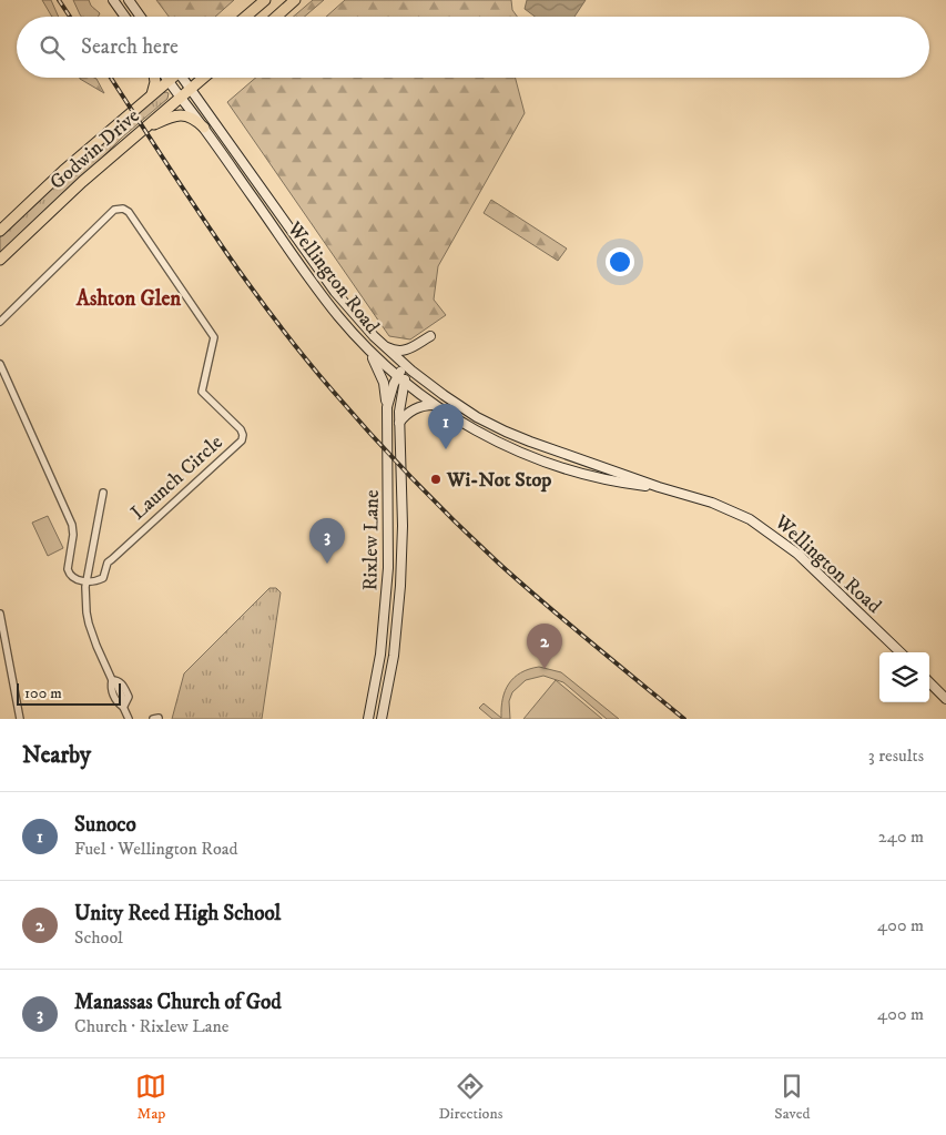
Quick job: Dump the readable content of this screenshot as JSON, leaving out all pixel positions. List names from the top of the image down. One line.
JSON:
{"streets":{"main road":["Godwin Drive","Wellington Road","Rixlew Lane"],"street":["Launch Circle"]},"crossings":[["Godwin Drive","Wellington Road"],["Wellington Road","Rixlew Lane"]],"districts":["Ashton Glen"],"places":["Wi-Not Stop"],"scale_bar":"100 m","page":{"search":"Search here","pins":["1","3","2"],"scale":"100 m","heading":["Nearby","3 results"],"list":[{"mark":"1","name":"Sunoco","note":"Fuel · Wellington Road","value":"240 m"},{"mark":"2","name":"Unity Reed High School","note":"School","value":"400 m"},{"mark":"3","name":"Manassas Church of God","note":"Church · Rixlew Lane","value":"400 m"}],"nav":["Map","Directions","Saved"]}}
